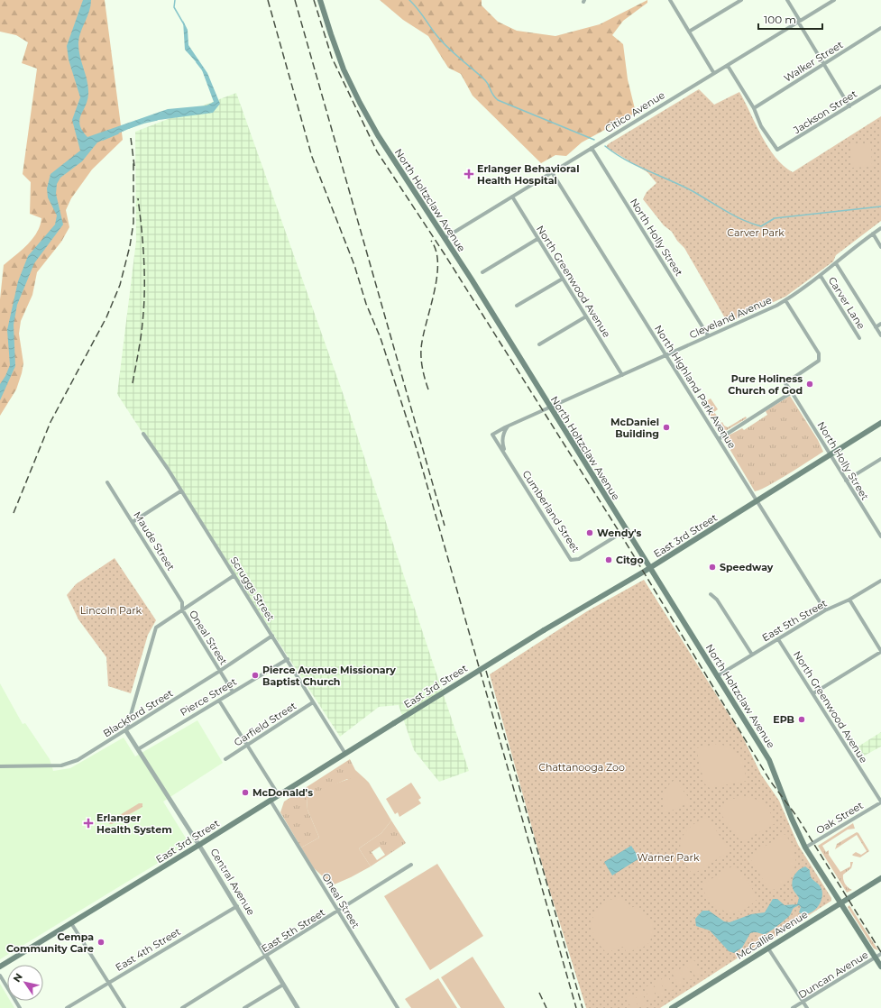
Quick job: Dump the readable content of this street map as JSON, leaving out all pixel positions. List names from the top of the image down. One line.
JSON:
{"streets":{"main road":["North Holtzclaw Avenue","East 3rd Street","McCallie Avenue"],"street":["Walker Street","Citico Avenue","Jackson Street","North Holly Street","North Greenwood Avenue","Carver Lane","Cleveland Avenue","North Highland Park Avenue","Cumberland Street","Maude Street","Scruggs Street","East 5th Street","Oneal Street","Pierce Street","Blackford Street","Garfield Street","Oak Street","Central Avenue","East 4th Street","Duncan Avenue"]},"crossings":[["Walker Street","Jackson Street"],["Citico Avenue","North Holtzclaw Avenue"],["Citico Avenue","North Holly Street"],["Citico Avenue","North Greenwood Avenue"],["Citico Avenue","North Highland Park Avenue"],["North Holtzclaw Avenue","Cleveland Avenue"],["North Holtzclaw Avenue","Cumberland Street"],["North Holtzclaw Avenue","East 3rd Street"],["North Holtzclaw Avenue","East 5th Street"],["North Holtzclaw Avenue","Oak Street"],["North Holtzclaw Avenue","McCallie Avenue"],["North Holtzclaw Avenue","Duncan Avenue"],["North Holly Street","Cleveland Avenue"],["North Holly Street","East 3rd Street"],["North Greenwood Avenue","Cleveland Avenue"],["North Greenwood Avenue","East 5th Street"],["North Greenwood Avenue","Oak Street"],["Carver Lane","Cleveland Avenue"],["Cleveland Avenue","North Highland Park Avenue"],["Cleveland Avenue","Cumberland Street"],["North Highland Park Avenue","East 3rd Street"],["North Highland Park Avenue","East 5th Street"],["East 3rd Street","Scruggs Street"],["East 3rd Street","Oneal Street"],["East 3rd Street","Central Avenue"],["Maude Street","Oneal Street"],["Scruggs Street","Pierce Street"],["Scruggs Street","Blackford Street"],["Scruggs Street","Garfield Street"],["East 5th Street","Oneal Street"],["East 5th Street","Central Avenue"],["Oneal Street","Pierce Street"],["Oneal Street","Blackford Street"],["Pierce Street","Central Avenue"],["Blackford Street","Central Avenue"],["Central Avenue","East 4th Street"]],"parks":["Carver Park","Lincoln Park","Chattanooga Zoo","Warner Park"],"places":{"health":["Erlanger Behavioral Health Hospital","Erlanger Health System"],"other":["Pure Holiness Church of God","McDaniel Building","Wendy's","Citgo","Speedway","Pierce Avenue Missionary Baptist Church","EPB","McDonald's","Cempa Community Care"]},"scale_bar":"100 m","north":"top left"}
